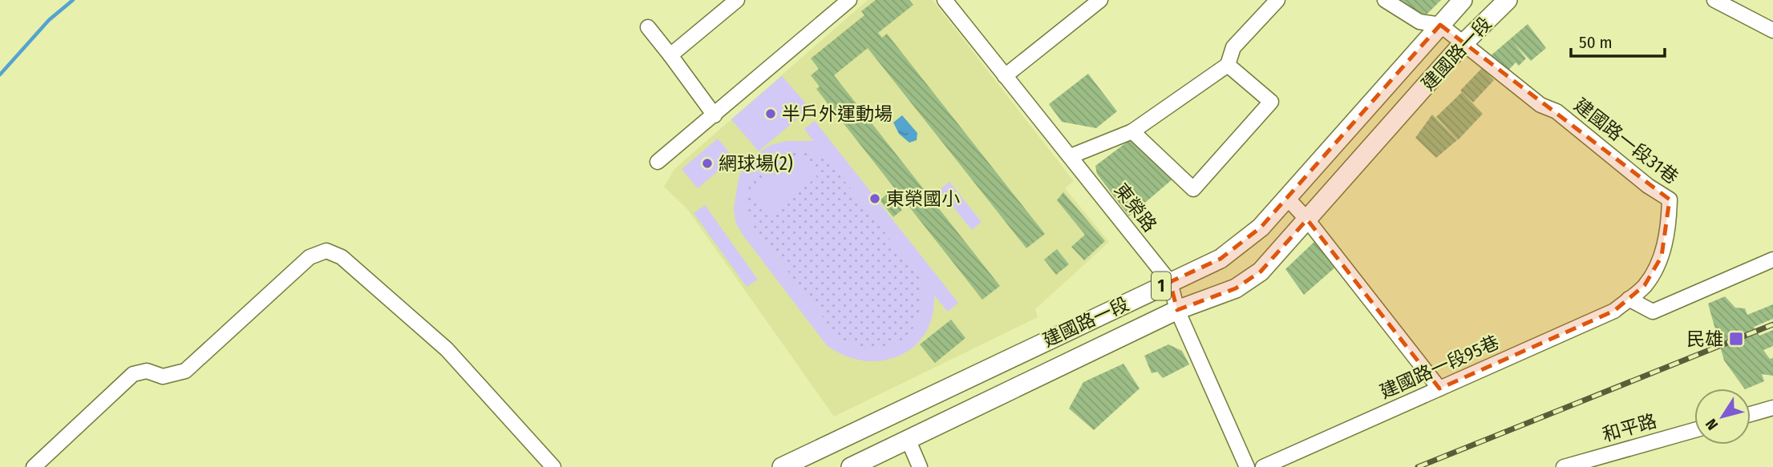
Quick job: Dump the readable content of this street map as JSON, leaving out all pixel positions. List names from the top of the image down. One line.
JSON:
{"streets":{"main road":["建國路一段","1"],"street":["建國路一段31巷","東榮路","建國路一段95巷","和平路"]},"crossings":[["建國路一段","建國路一段31巷"],["建國路一段","東榮路"],["建國路一段31巷","建國路一段95巷"]],"places":{"other":["半戶外運動場","網球場(2)","東榮國小"],"transit":["民雄"]},"scale_bar":"50 m","north":"bottom left"}
